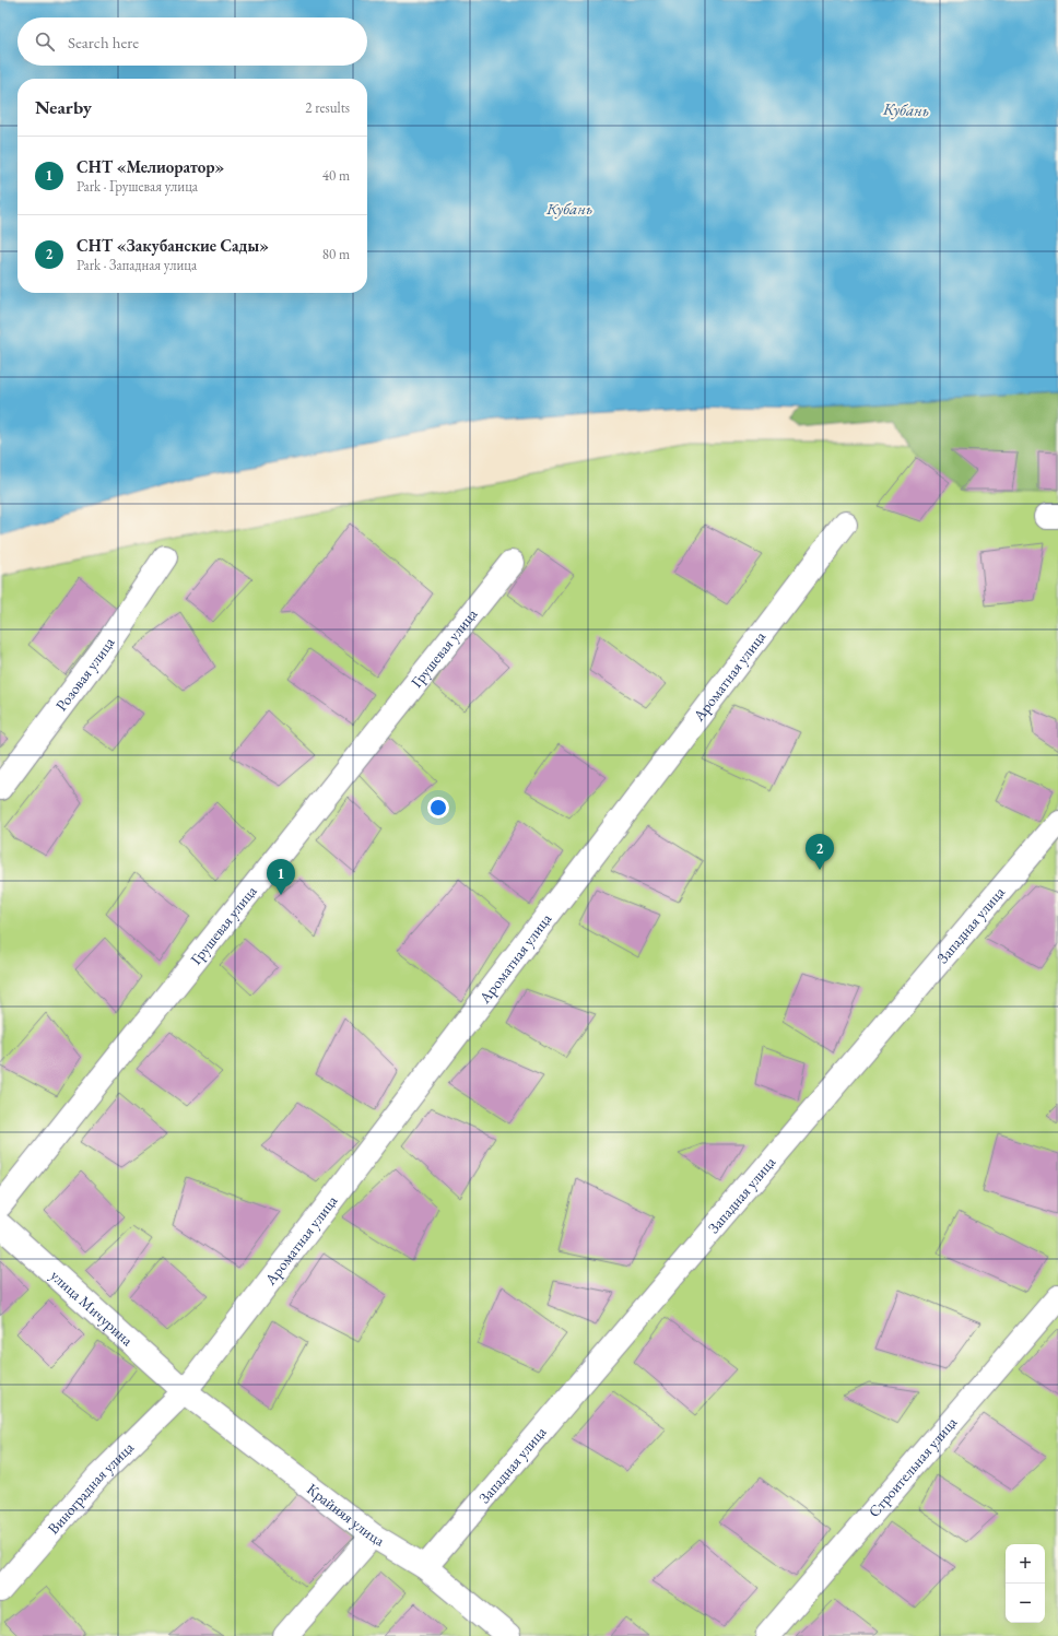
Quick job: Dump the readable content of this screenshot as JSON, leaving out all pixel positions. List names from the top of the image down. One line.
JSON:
{"streets":{"street":["Грушевая улица","Розовая улица","Ароматная улица","Западная улица","улица Мичурина","Строительная улица","Виноградная улица","Крайняя улица"]},"crossings":[["Ароматная улица","улица Мичурина"],["Ароматная улица","Виноградная улица"],["Ароматная улица","Крайняя улица"],["Западная улица","Крайняя улица"],["улица Мичурина","Виноградная улица"],["улица Мичурина","Крайняя улица"],["Виноградная улица","Крайняя улица"]],"water":["Кубань"],"page":{"search":"Search here","heading":["Nearby","2 results"],"list":[{"mark":"1","name":"СНТ «Мелиоратор»","note":"Park · Грушевая улица","value":"40 m"},{"mark":"2","name":"СНТ «Закубанские Сады»","note":"Park · Западная улица","value":"80 m"}],"pins":["2","1"],"map_buttons":["+","−"]}}
